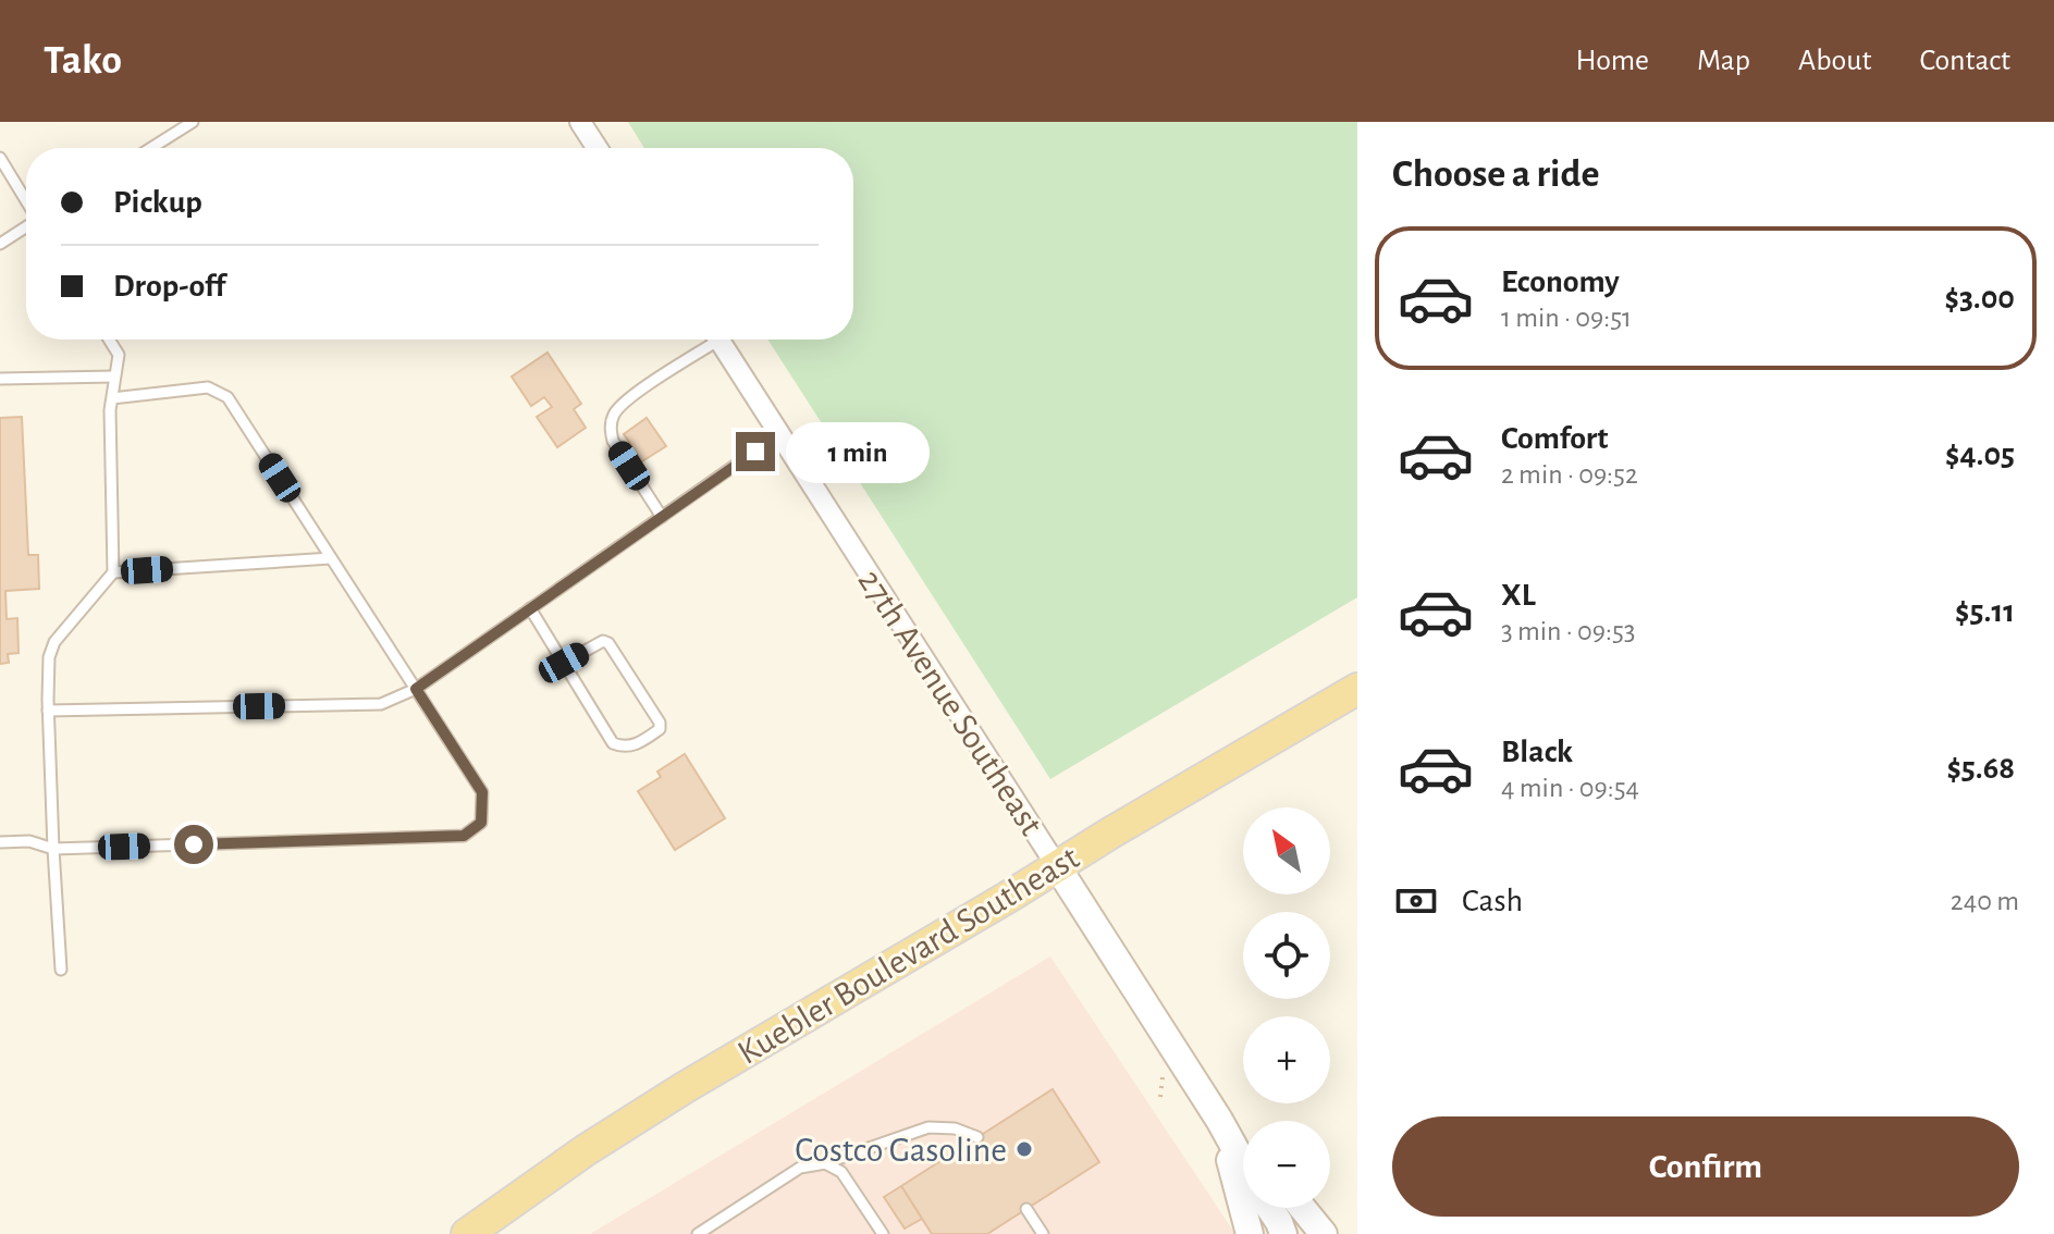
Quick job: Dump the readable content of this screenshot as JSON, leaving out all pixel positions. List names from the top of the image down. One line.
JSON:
{"streets":{"main road":["Kuebler Boulevard Southeast"],"street":["27th Avenue Southeast"]},"crossings":[["27th Avenue Southeast","Kuebler Boulevard Southeast"]],"places":["Costco Gasoline"],"north":"top left","page":{"header":"Tako","nav":["Home","Map","About","Contact"],"heading":"Choose a ride","banner":["Pickup","Drop-off"],"list":[{"name":"Economy","note":"1 min · 09:51","value":"$3.00"},{"name":"Comfort","note":"2 min · 09:52","value":"$4.05"},{"name":"XL","note":"3 min · 09:53","value":"$5.11"},{"name":"Black","note":"4 min · 09:54","value":"$5.68"}],"bubble":"1 min","map_buttons":["+","−"],"pay":["Cash","240 m"],"buttons":"Confirm"}}
